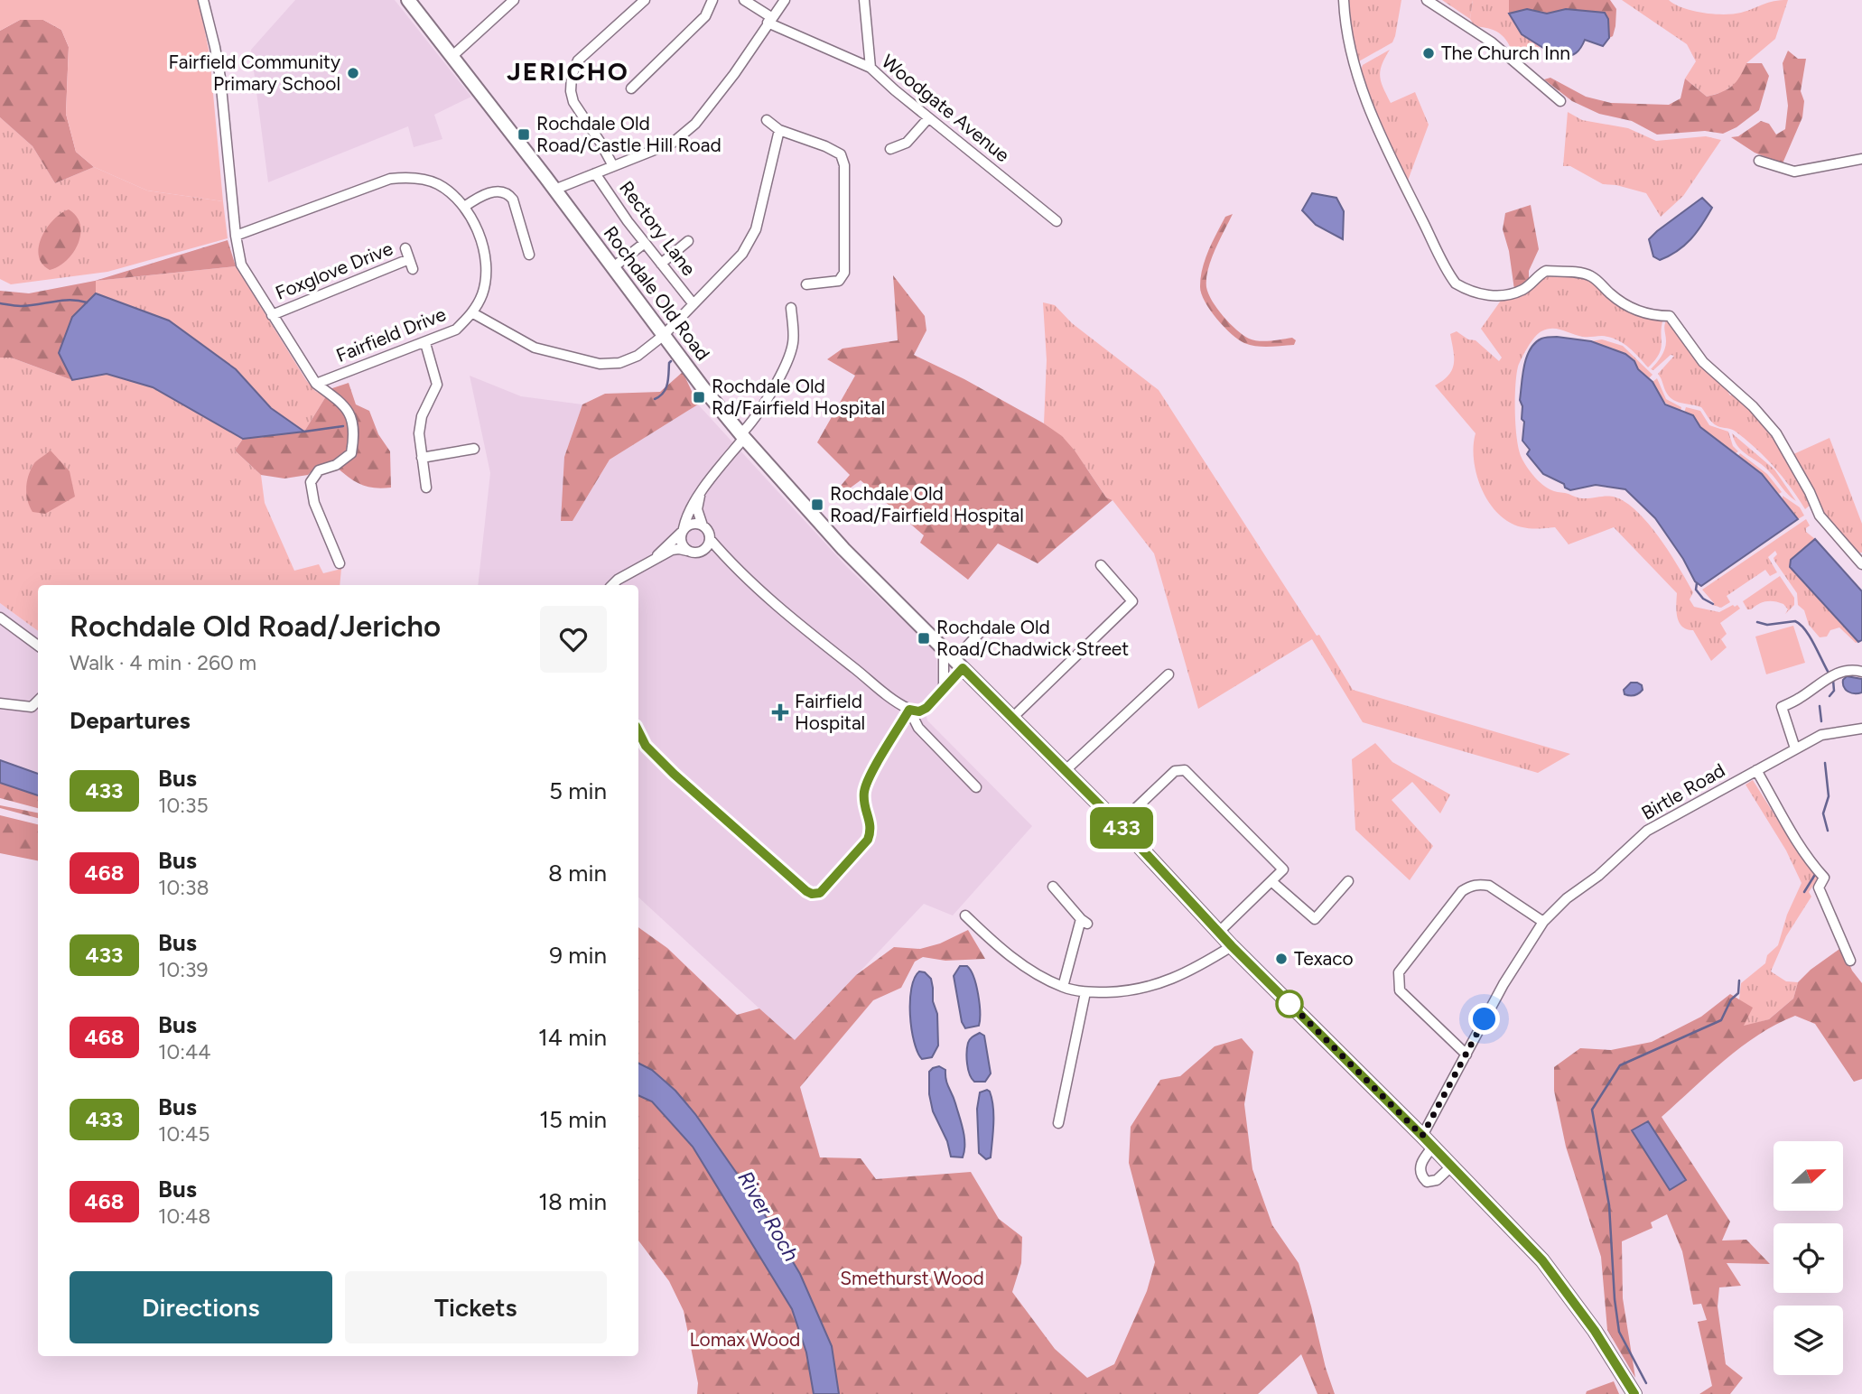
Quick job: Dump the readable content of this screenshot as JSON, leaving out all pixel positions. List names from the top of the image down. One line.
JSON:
{"streets":{"main road":["Rochdale Old Road"],"street":["Woodgate Avenue","Rectory Lane","Foxglove Drive","Fairfield Drive","Birtle Road"]},"crossings":[["Rectory Lane","Foxglove Drive"],["Rectory Lane","Rochdale Old Road"],["Rectory Lane","Fairfield Drive"],["Foxglove Drive","Fairfield Drive"],["Rochdale Old Road","Birtle Road"]],"districts":["JERICHO"],"water":["River Roch"],"parks":["Smethurst Wood","Lomax Wood"],"places":{"other":["The Church Inn","Fairfield Community Primary School","Texaco"],"transit":["Rochdale Old Road/Castle Hill Road","Rochdale Old Rd/Fairfield Hospital","Rochdale Old Road/Fairfield Hospital","Rochdale Old Road/Chadwick Street"],"health":["Fairfield Hospital"]},"lines":["bus line 433"],"north":"right","page":{"on_map":"433","heading":[["Rochdale Old Road/Jericho","Walk · 4 min · 260 m"],"Departures"],"list":[{"mark":"433","name":"Bus","note":"10:35","value":"5 min"},{"mark":"468","name":"Bus","note":"10:38","value":"8 min"},{"mark":"433","name":"Bus","note":"10:39","value":"9 min"},{"mark":"468","name":"Bus","note":"10:44","value":"14 min"},{"mark":"433","name":"Bus","note":"10:45","value":"15 min"},{"mark":"468","name":"Bus","note":"10:48","value":"18 min"}],"buttons":["Directions","Tickets"]}}
